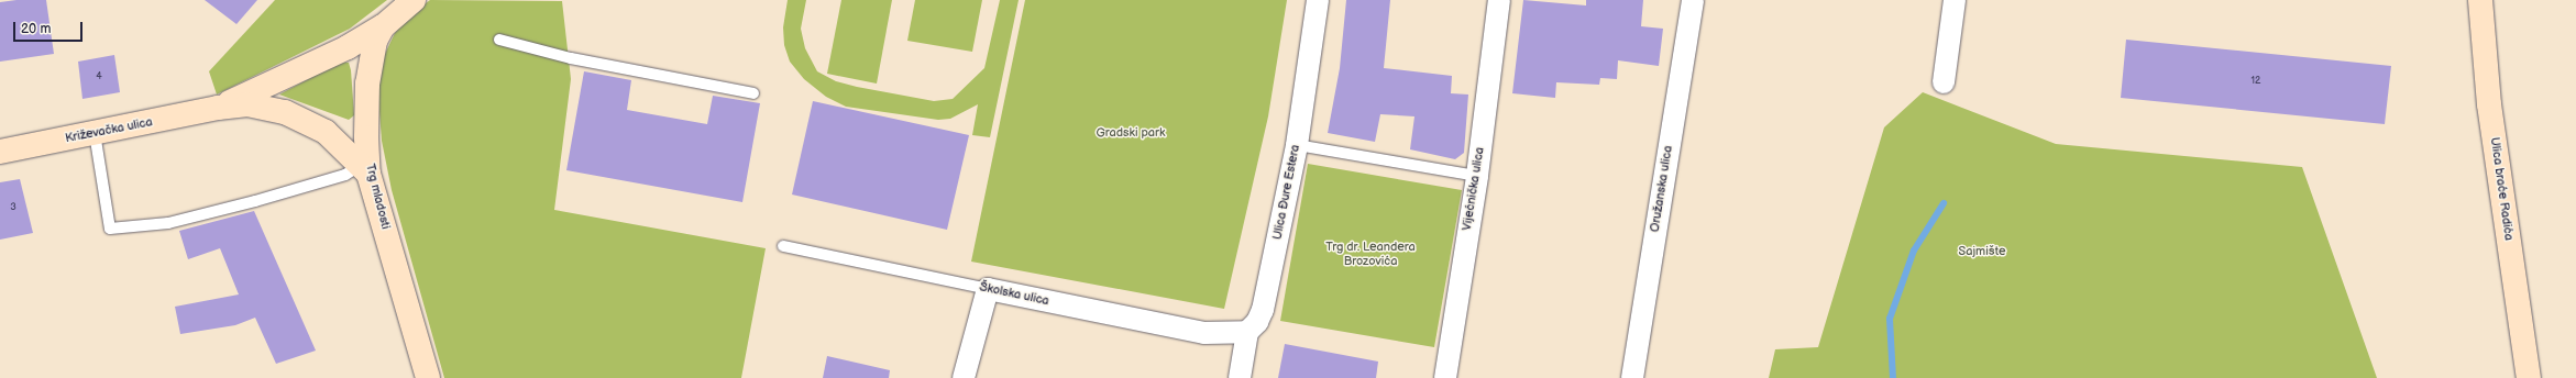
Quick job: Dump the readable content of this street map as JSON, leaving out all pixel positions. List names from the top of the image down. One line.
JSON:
{"streets":{"main road":["Križevačka ulica","Ulica braće Radića","Trg mladosti"],"street":["Vijećnička ulica","Oružanska ulica","Ulica Đure Estera","Školska ulica"]},"crossings":[["Križevačka ulica","Trg mladosti"],["Ulica Đure Estera","Školska ulica"]],"parks":["Gradski park","Trg dr. Leandera Brozovića","Sajmište"],"house_numbers":["4","12","3"],"scale_bar":"20 m"}
